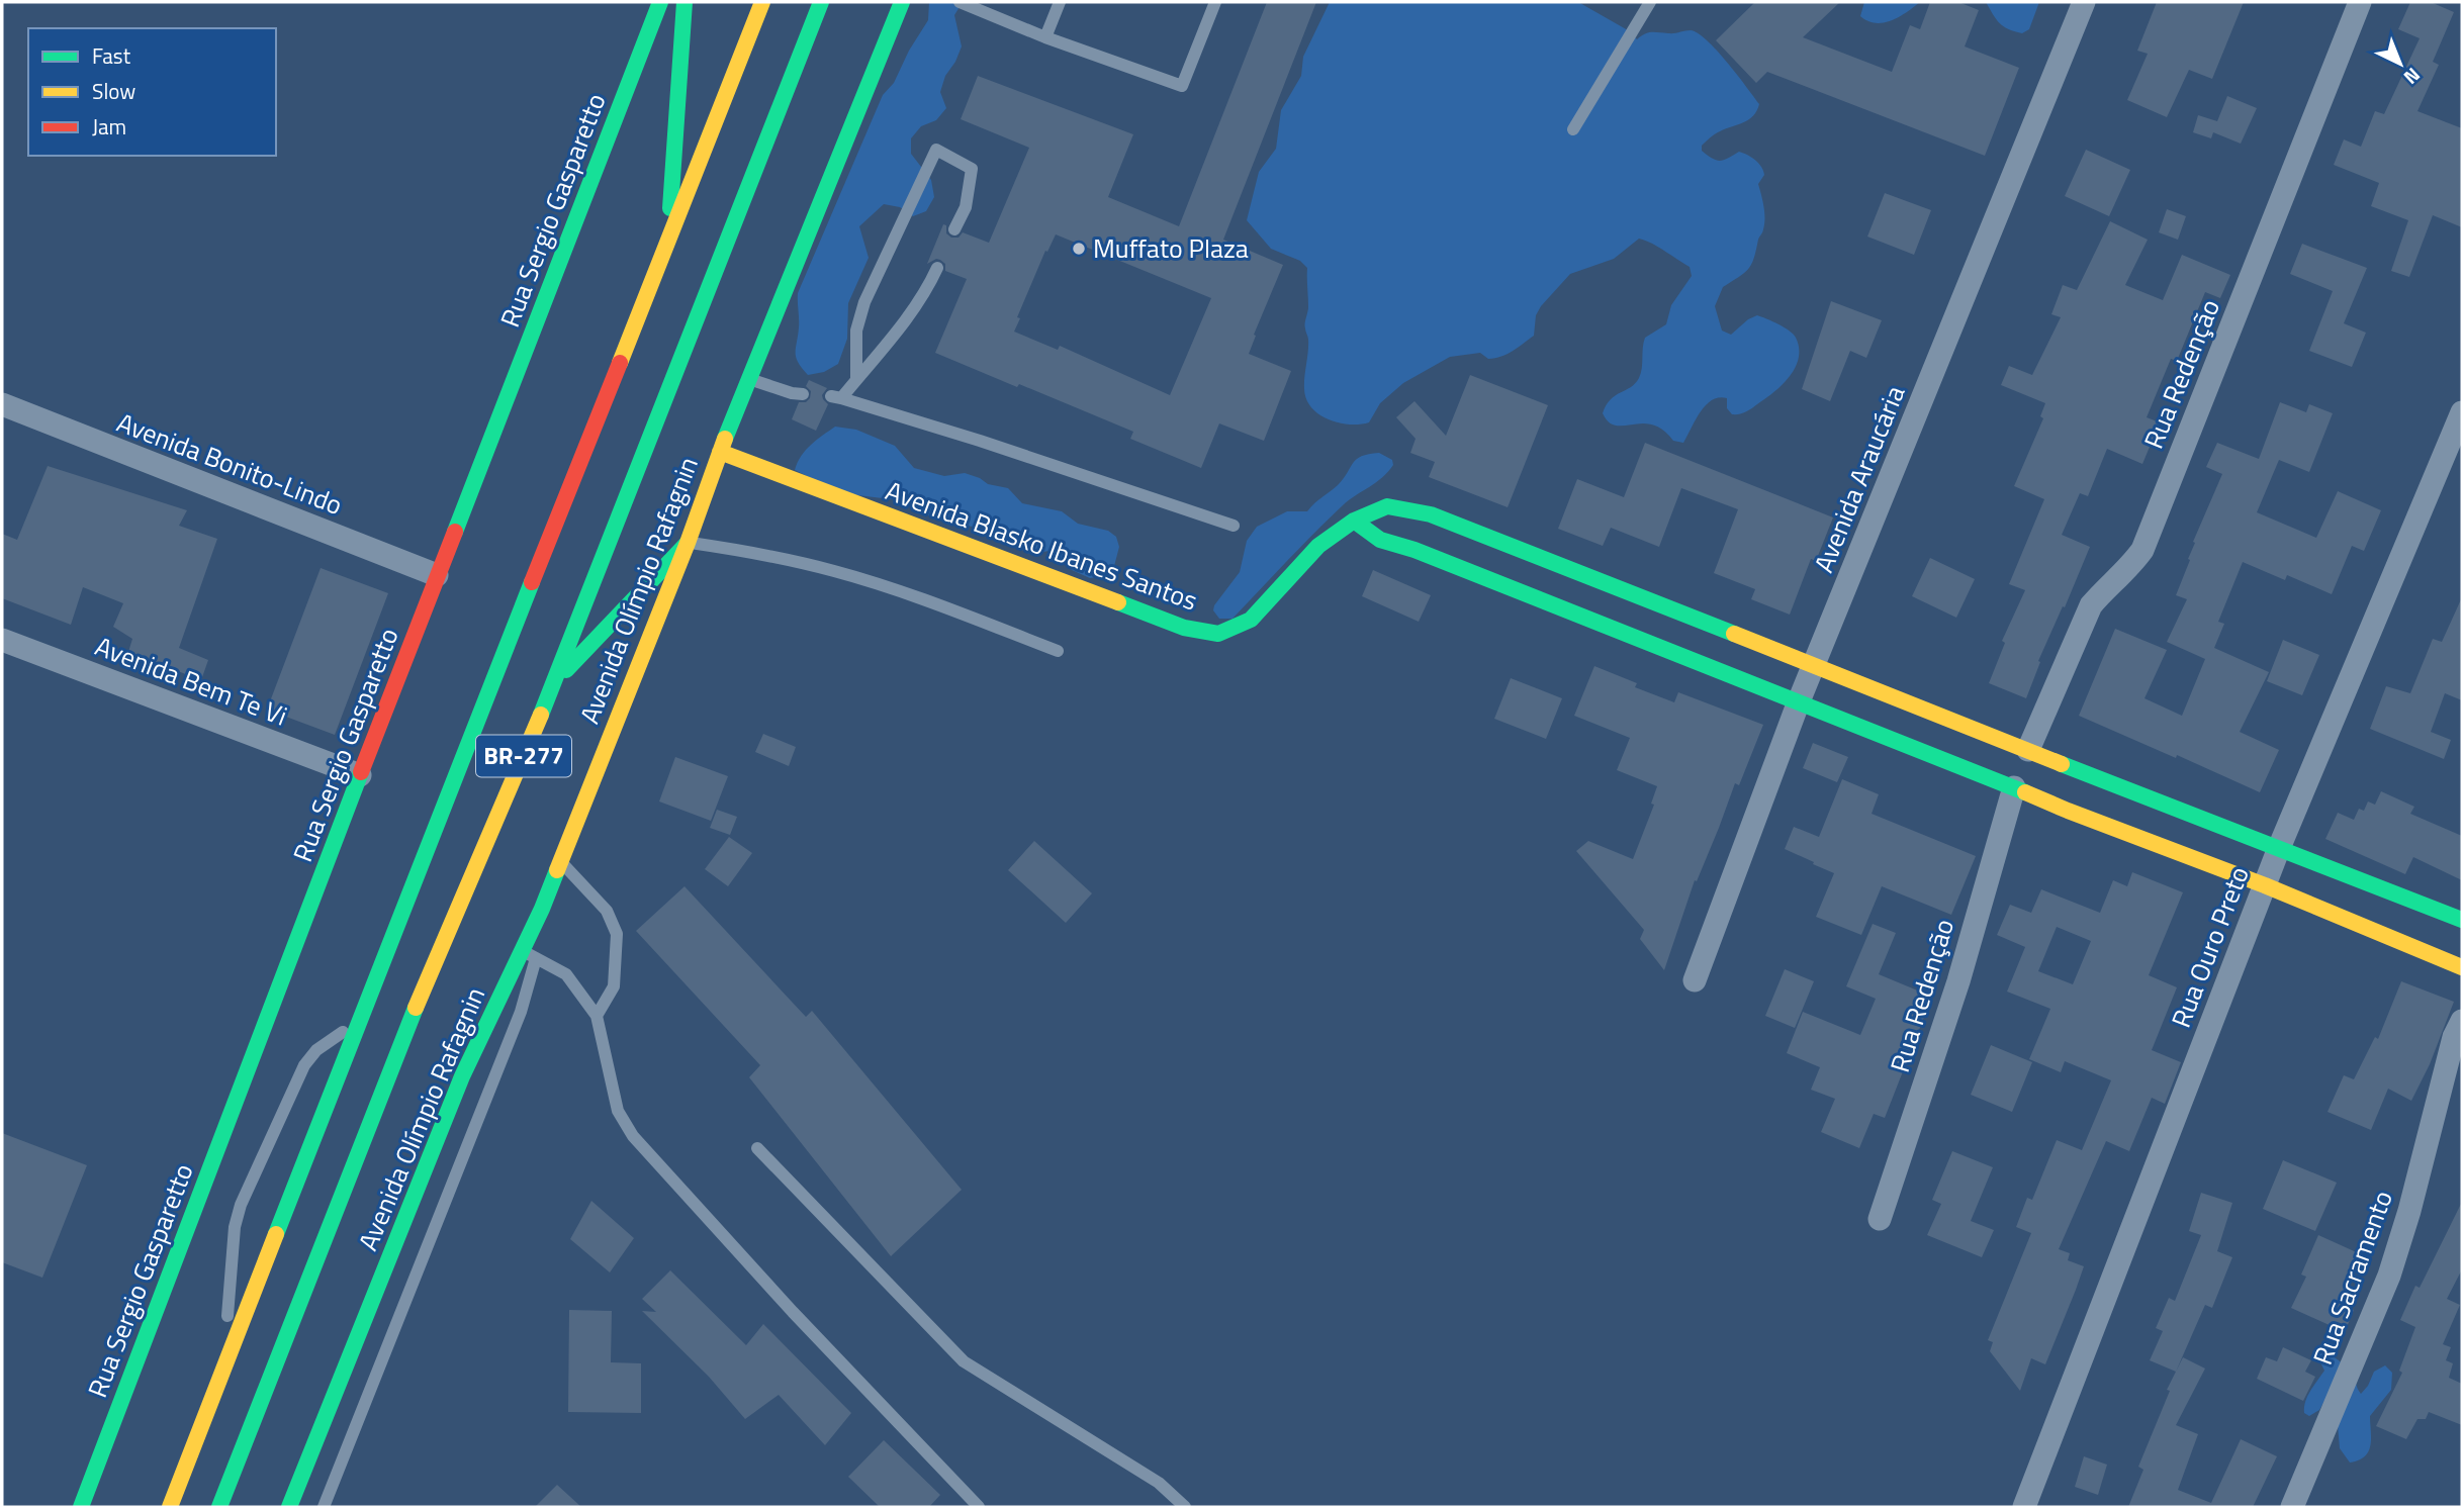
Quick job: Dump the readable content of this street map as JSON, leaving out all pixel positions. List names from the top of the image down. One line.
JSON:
{"streets":{"main road":["Rua Sergio Gasparetto","Avenida Blasko Ibanes Santos","Avenida Olímpio Rafagnin","BR-277"],"street":["Rua Redenção","Avenida Bonito-Lindo","Avenida Araucária","Avenida Bem Te Vi","Rua Ouro Preto","Rua Sacramento"]},"crossings":[["Rua Sergio Gasparetto","Avenida Bonito-Lindo"],["Rua Sergio Gasparetto","Avenida Bem Te Vi"],["Rua Redenção","Avenida Blasko Ibanes Santos"],["Avenida Araucária","Avenida Blasko Ibanes Santos"],["Avenida Blasko Ibanes Santos","Avenida Olímpio Rafagnin"]],"places":["Muffato Plaza"],"legend":["Fast","Slow","Jam"],"north":"bottom right"}
